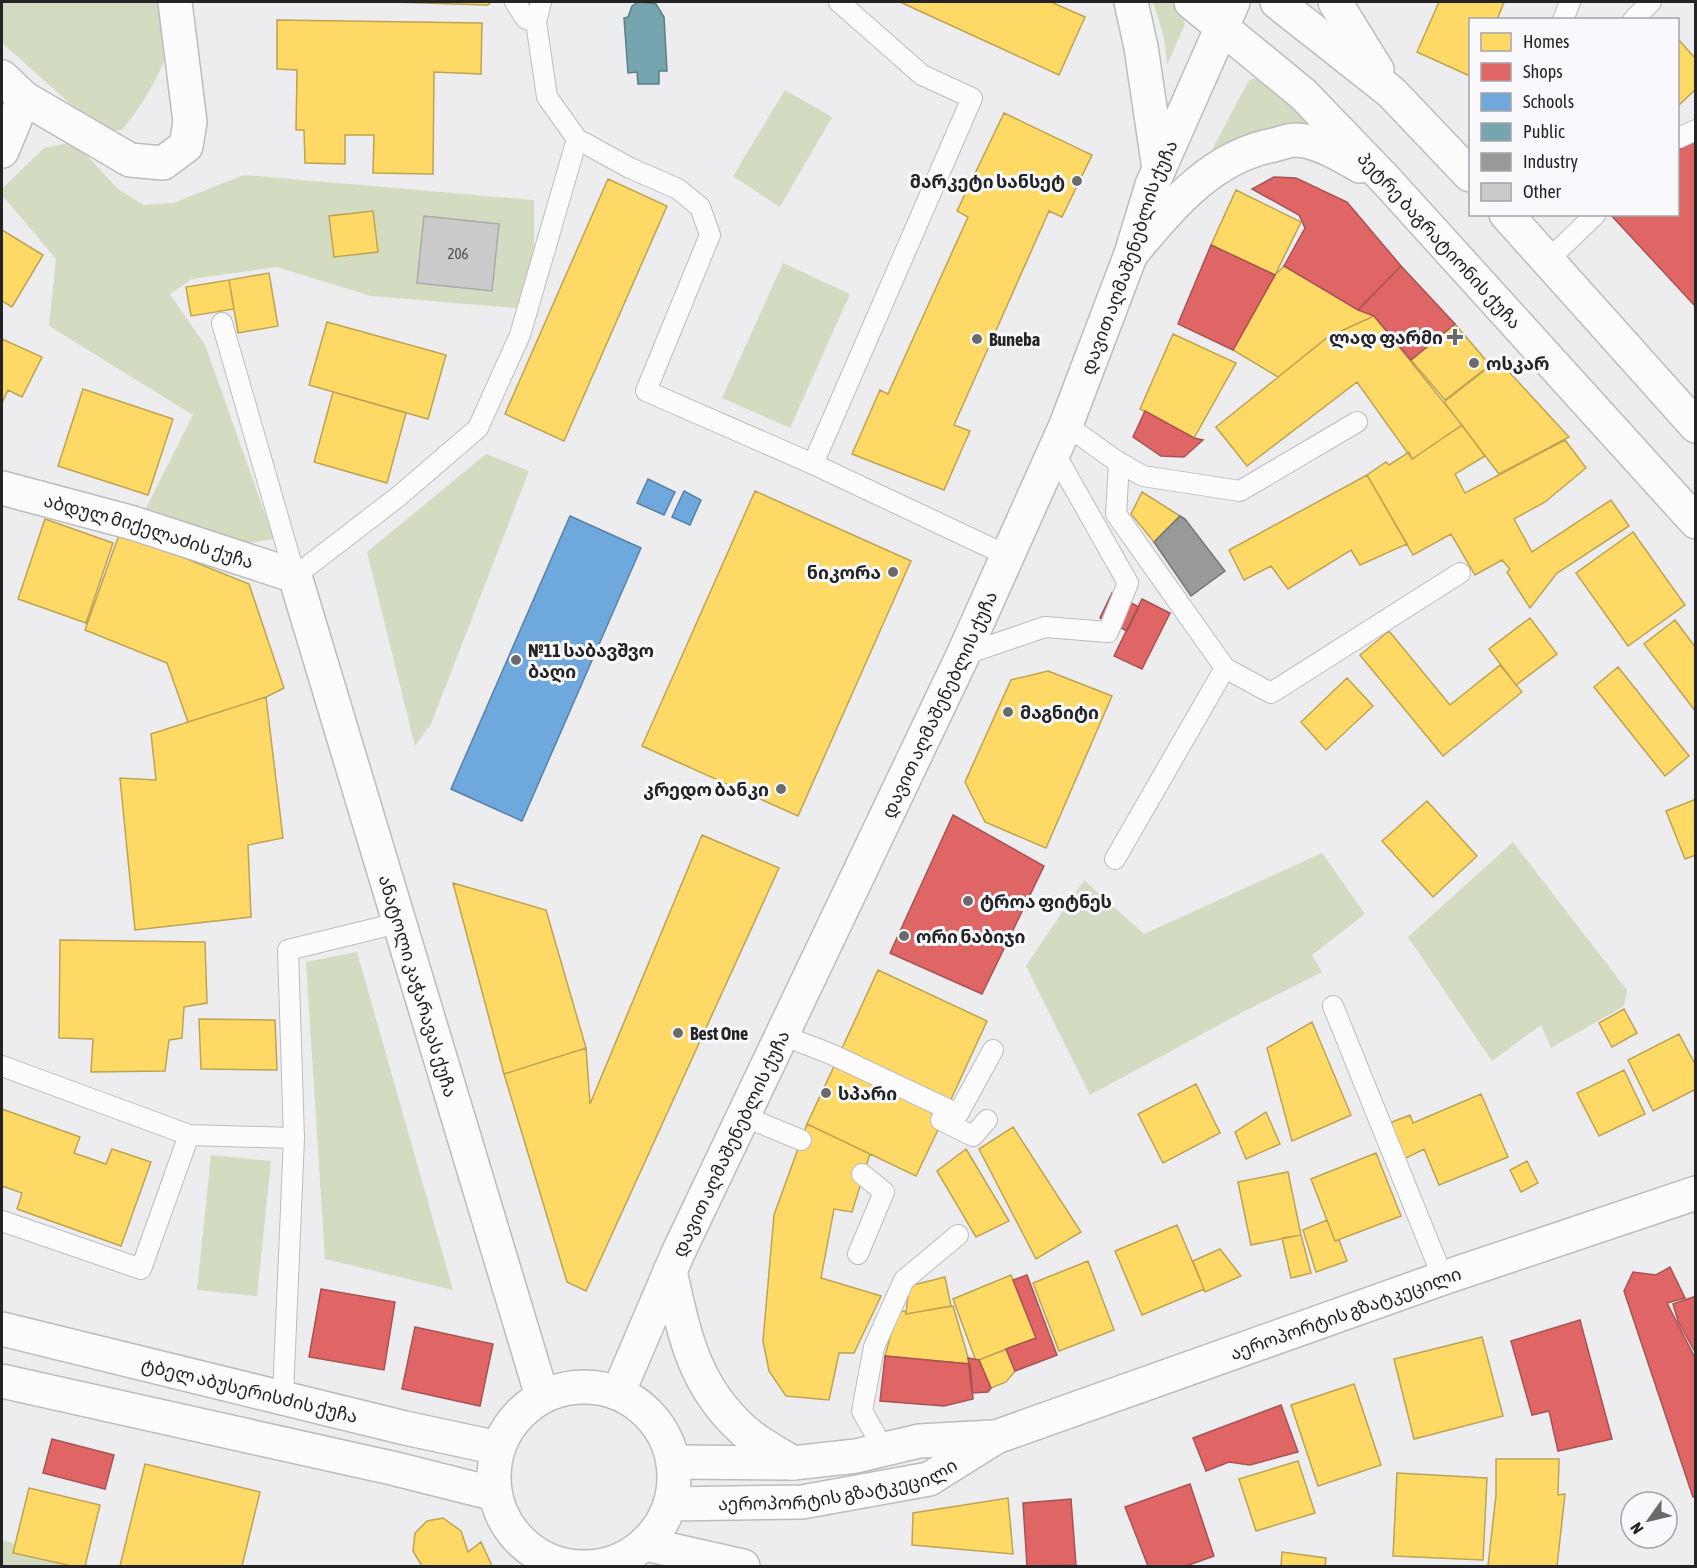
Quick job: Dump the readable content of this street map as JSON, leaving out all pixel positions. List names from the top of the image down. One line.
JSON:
{"streets":{"main road":["პეტრე ბაგრატიონის ქუჩა","დავით აღმაშენებლის ქუჩა","აბდულ მიქელაძის ქუჩა","ანატოლი კაჭარავას ქუჩა","აეროპორტის გზატკეცილი","ტბელ აბუსერისძის ქუჩა"]},"crossings":[["პეტრე ბაგრატიონის ქუჩა","დავით აღმაშენებლის ქუჩა"],["დავით აღმაშენებლის ქუჩა","ანატოლი კაჭარავას ქუჩა"],["დავით აღმაშენებლის ქუჩა","აეროპორტის გზატკეცილი"],["დავით აღმაშენებლის ქუჩა","ტბელ აბუსერისძის ქუჩა"],["აბდულ მიქელაძის ქუჩა","ანატოლი კაჭარავას ქუჩა"],["ანატოლი კაჭარავას ქუჩა","აეროპორტის გზატკეცილი"],["ანატოლი კაჭარავას ქუჩა","ტბელ აბუსერისძის ქუჩა"],["აეროპორტის გზატკეცილი","ტბელ აბუსერისძის ქუჩა"]],"places":{"other":["მარკეტი სანსეტ","Buneba","ოსკარ","ნიკორა","№11 საბავშვო ბაღი","მაგნიტი","კრედო ბანკი","ტროა ფიტნეს","ორი ნაბიჯი","Best One","სპარი"],"health":["ლად ფარმი"]},"house_numbers":["206"],"legend":["Homes","Shops","Schools","Public","Industry","Other"],"north":"bottom left"}
